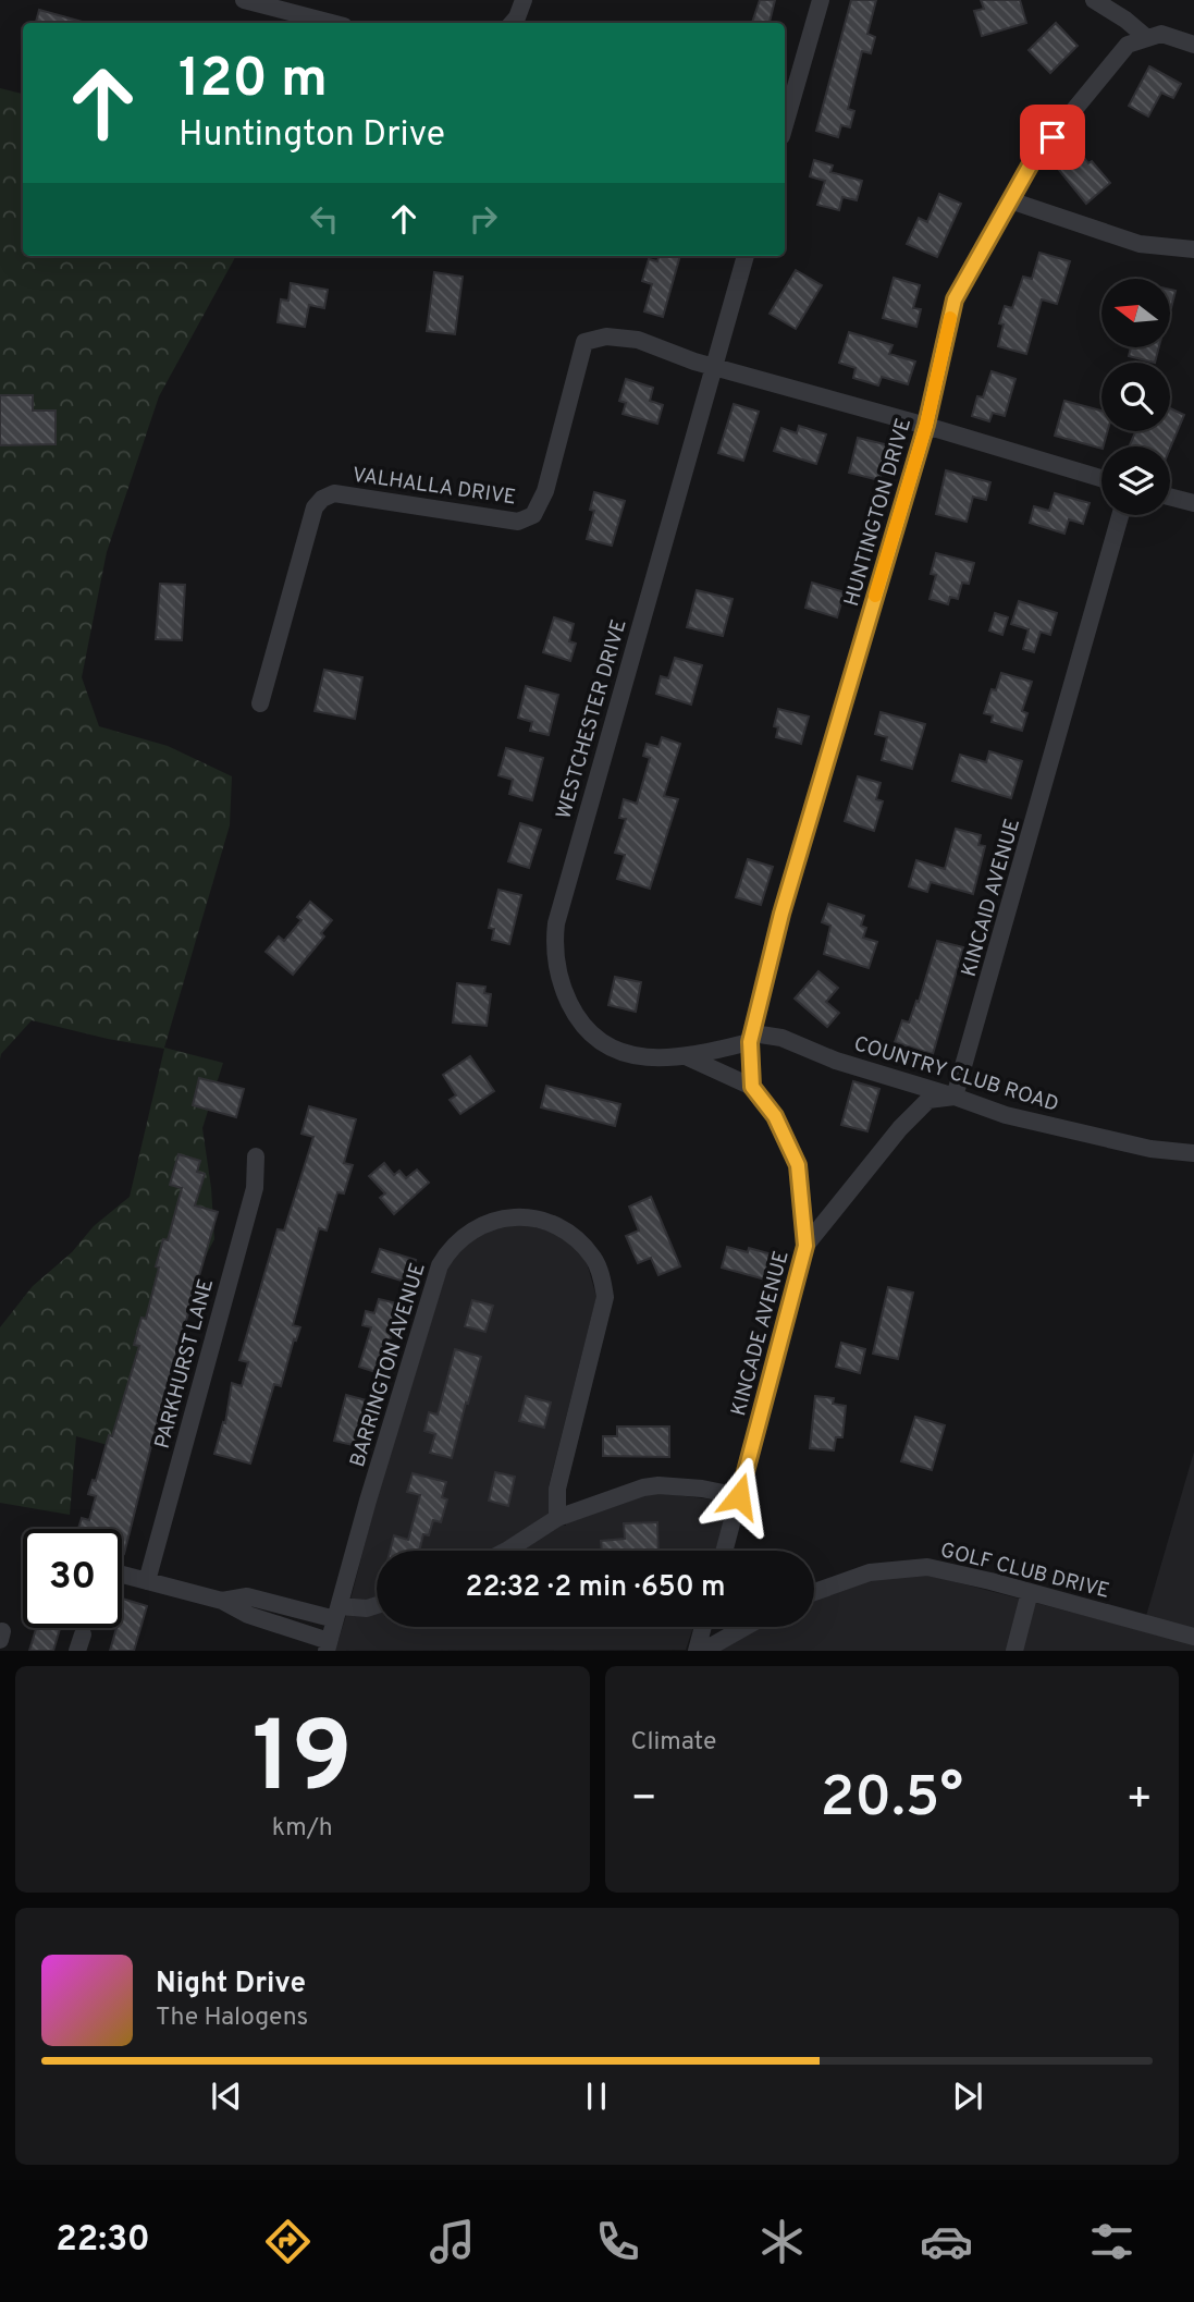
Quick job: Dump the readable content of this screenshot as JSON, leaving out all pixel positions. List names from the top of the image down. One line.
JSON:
{"streets":{"street":["VALHALLA DRIVE","HUNTINGTON DRIVE","WESTCHESTER DRIVE","KINCAID AVENUE","COUNTRY CLUB ROAD","KINCADE AVENUE","PARKHURST LANE","BARRINGTON AVENUE","GOLF CLUB DRIVE"]},"crossings":[["VALHALLA DRIVE","WESTCHESTER DRIVE"],["HUNTINGTON DRIVE","WESTCHESTER DRIVE"],["HUNTINGTON DRIVE","COUNTRY CLUB ROAD"],["WESTCHESTER DRIVE","COUNTRY CLUB ROAD"],["KINCAID AVENUE","COUNTRY CLUB ROAD"]],"north":"left","page":{"turn":["120 m","Huntington Drive"],"limit":"30","trip":"22:32 · 2 min · 650 m","tile":[["19","km/h"],"Climate"],"heat":["−","20.5°","+"],"song":["Night Drive","The Halogens"],"tabs":"22:30"}}
